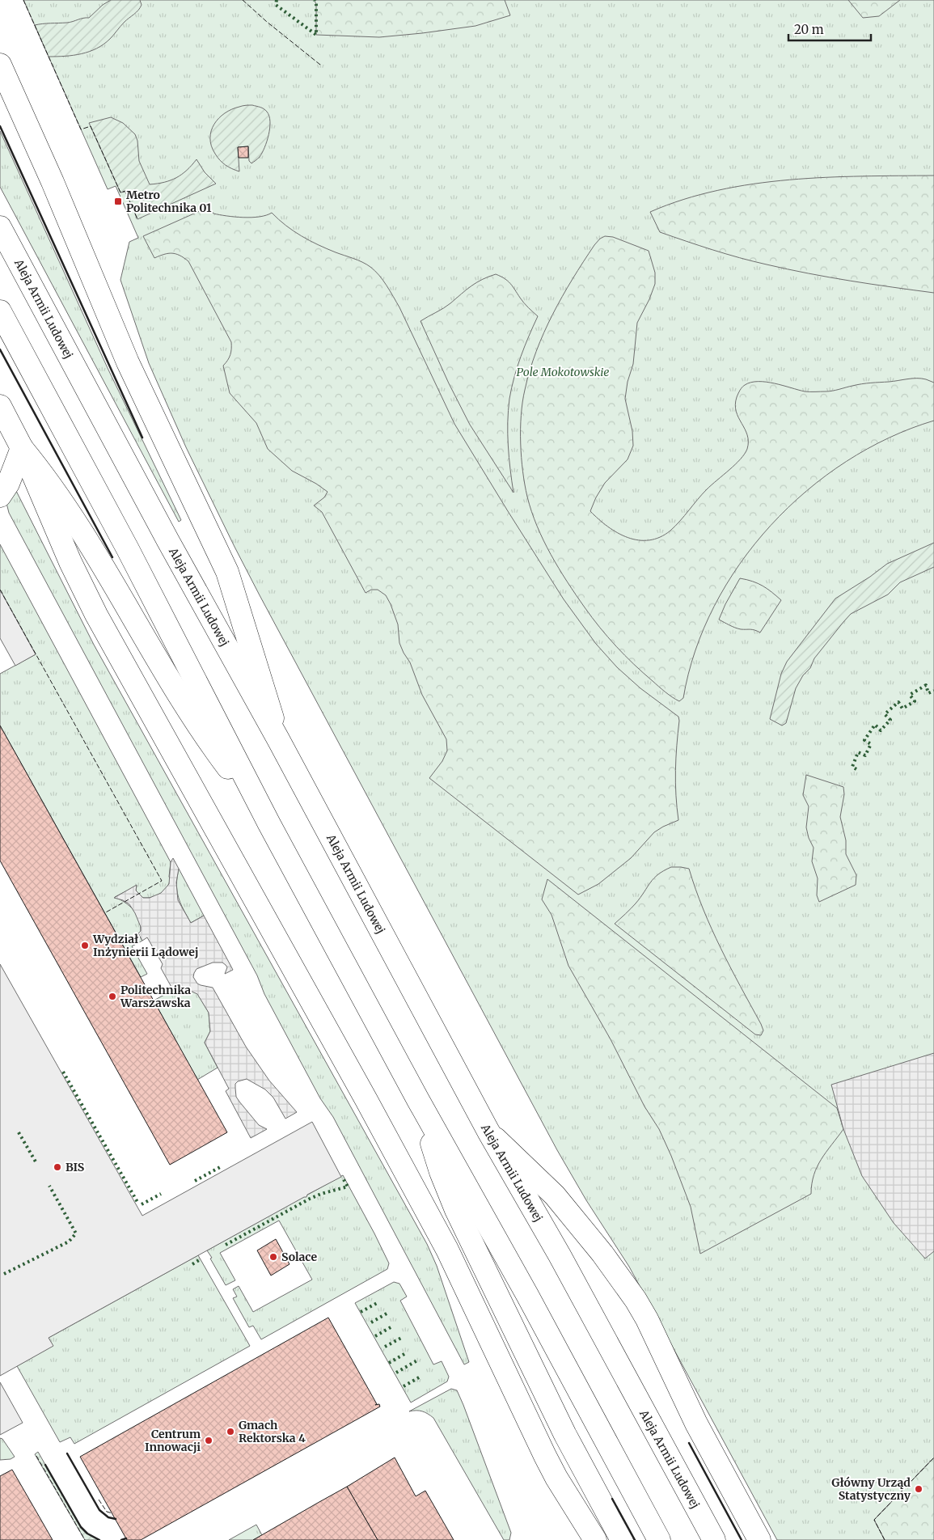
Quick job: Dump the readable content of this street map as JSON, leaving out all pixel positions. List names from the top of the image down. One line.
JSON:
{"streets":{"main road":["Aleja Armii Ludowej"]},"parks":["Pole Mokotowskie"],"places":{"transit":["Metro Politechnika 01"],"other":["Wydział Inżynierii Lądowej","Politechnika Warszawska","BIS","Solace","Gmach Rektorska 4","Centrum Innowacji","Główny Urząd Statystyczny"]},"scale_bar":"20 m"}
